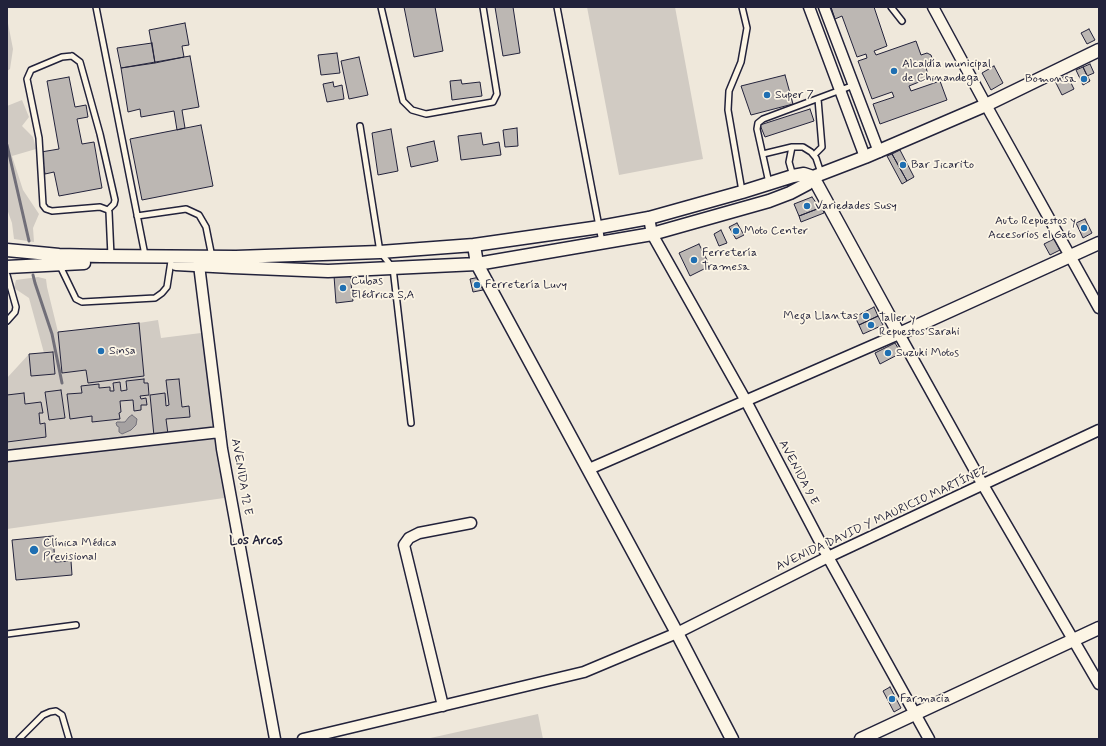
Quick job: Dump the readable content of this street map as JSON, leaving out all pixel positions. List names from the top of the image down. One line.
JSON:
{"streets":{"street":["AVENIDA 9 E","AVENIDA 12 E","AVENIDA DAVID Y MAURICIO MARTÍNEZ"]},"crossings":[["AVENIDA 9 E","AVENIDA DAVID Y MAURICIO MARTÍNEZ"]],"districts":["Los Arcos"],"places":["Alcaldía municipal de Chinandega","Bomonsa","Super 7","Bar Jicarito","Variedades Susy","Auto Repuestos y Accesorios el Gato","Moto Center","Ferretería Tramesa","Ferretería Luvy","Cubas Eléctrica S,A","Mega Llantas","Taller y Repuestos Sarahi","Sinsa","Suzuki Motos","Clínica Médica Previsional","Farmacia"]}
